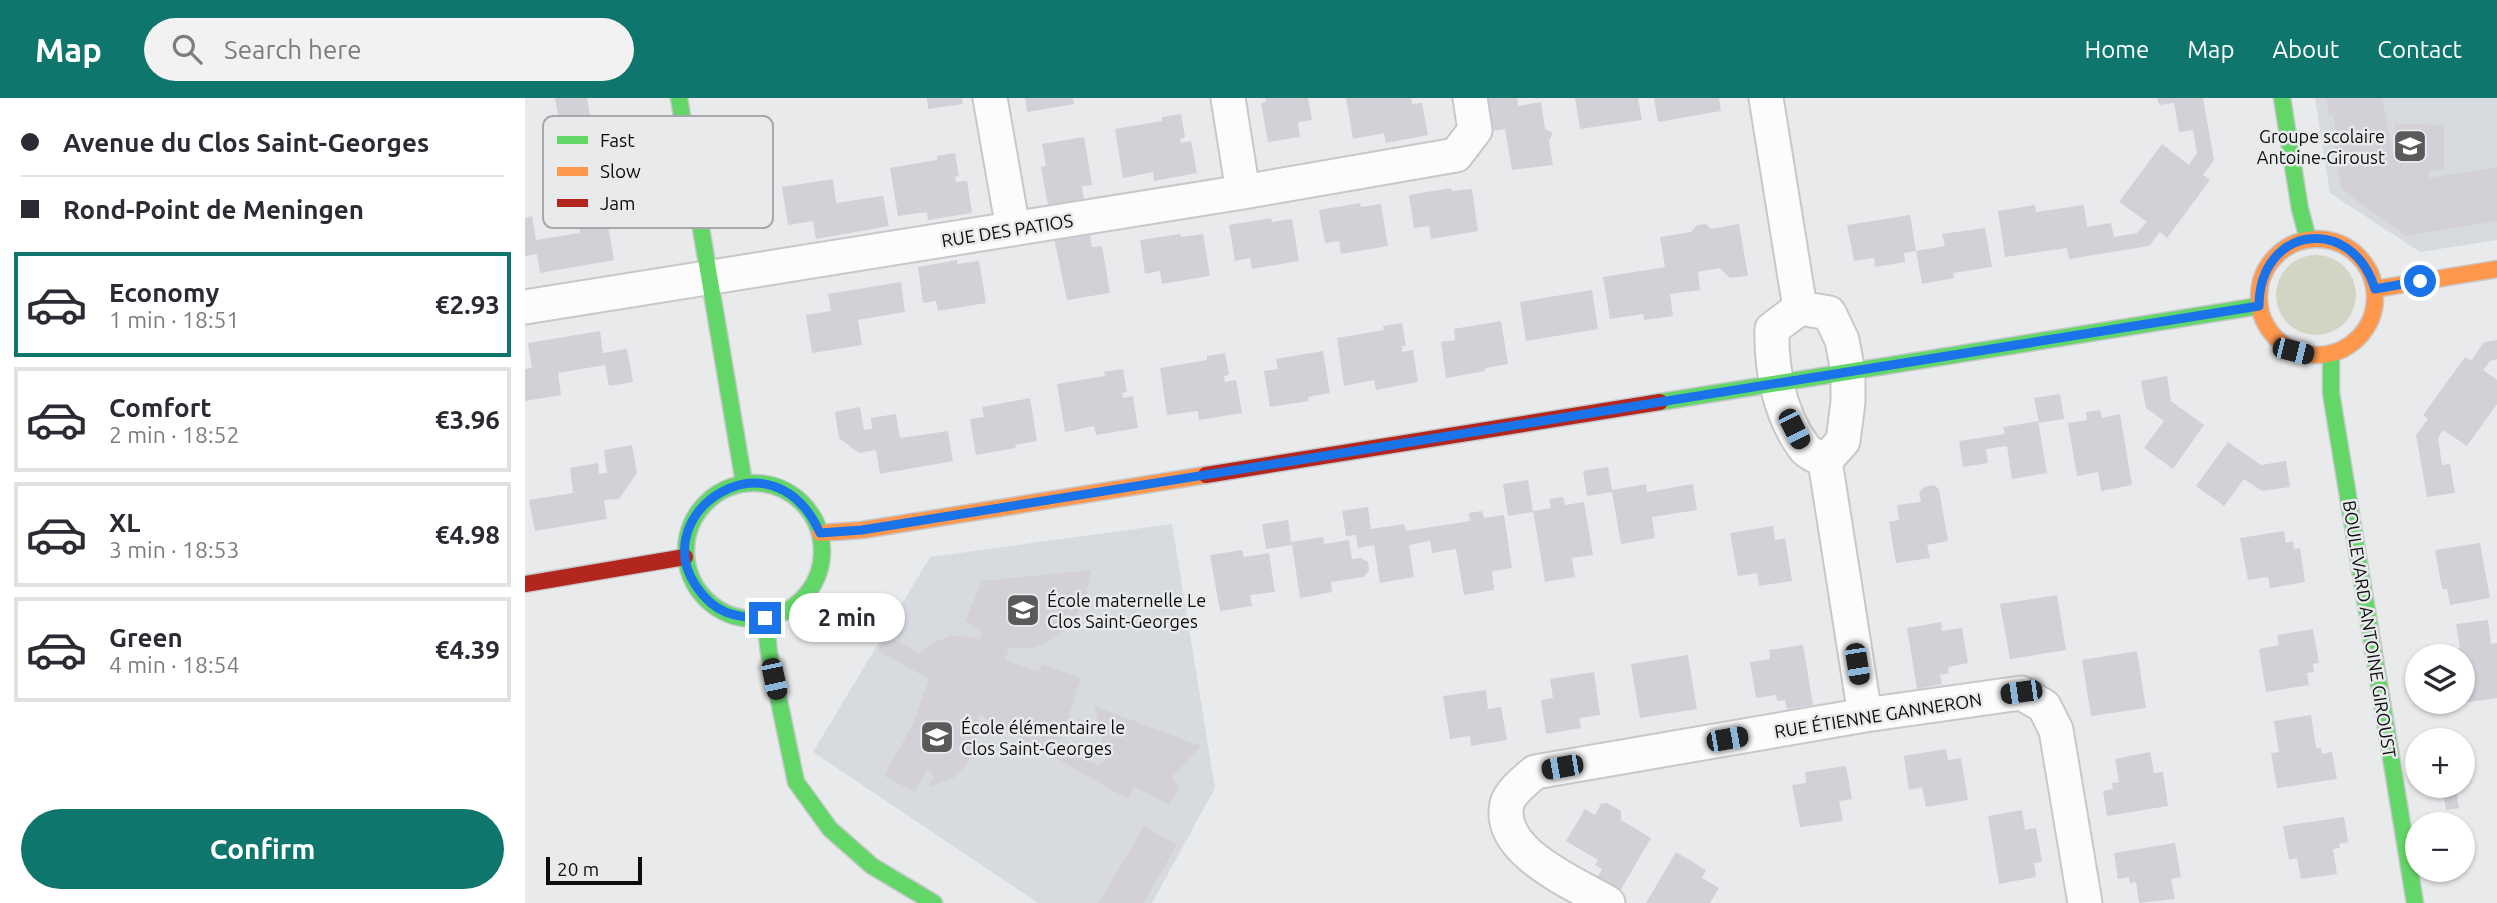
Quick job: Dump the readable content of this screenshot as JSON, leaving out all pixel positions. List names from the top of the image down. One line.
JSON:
{"streets":{"street":["RUE DES PATIOS","BOULEVARD ANTOINE GIROUST","RUE ÉTIENNE GANNERON"]},"places":{"school or university":["Groupe scolaire Antoine-Giroust","École maternelle Le Clos Saint-Georges","École élémentaire le Clos Saint-Georges"]},"legend":["Fast","Slow","Jam"],"scale_bar":"20 m","page":{"header":"Map","search":"Search here","nav":["Home","Map","About","Contact"],"banner":["Avenue du Clos Saint-Georges","Rond-Point de Meningen"],"list":[{"name":"Economy","note":"1 min · 18:51","value":"€2.93"},{"name":"Comfort","note":"2 min · 18:52","value":"€3.96"},{"name":"XL","note":"3 min · 18:53","value":"€4.98"},{"name":"Green","note":"4 min · 18:54","value":"€4.39"}],"bubble":"2 min","map_buttons":["+","−"],"buttons":"Confirm","scale":"20 m"}}
